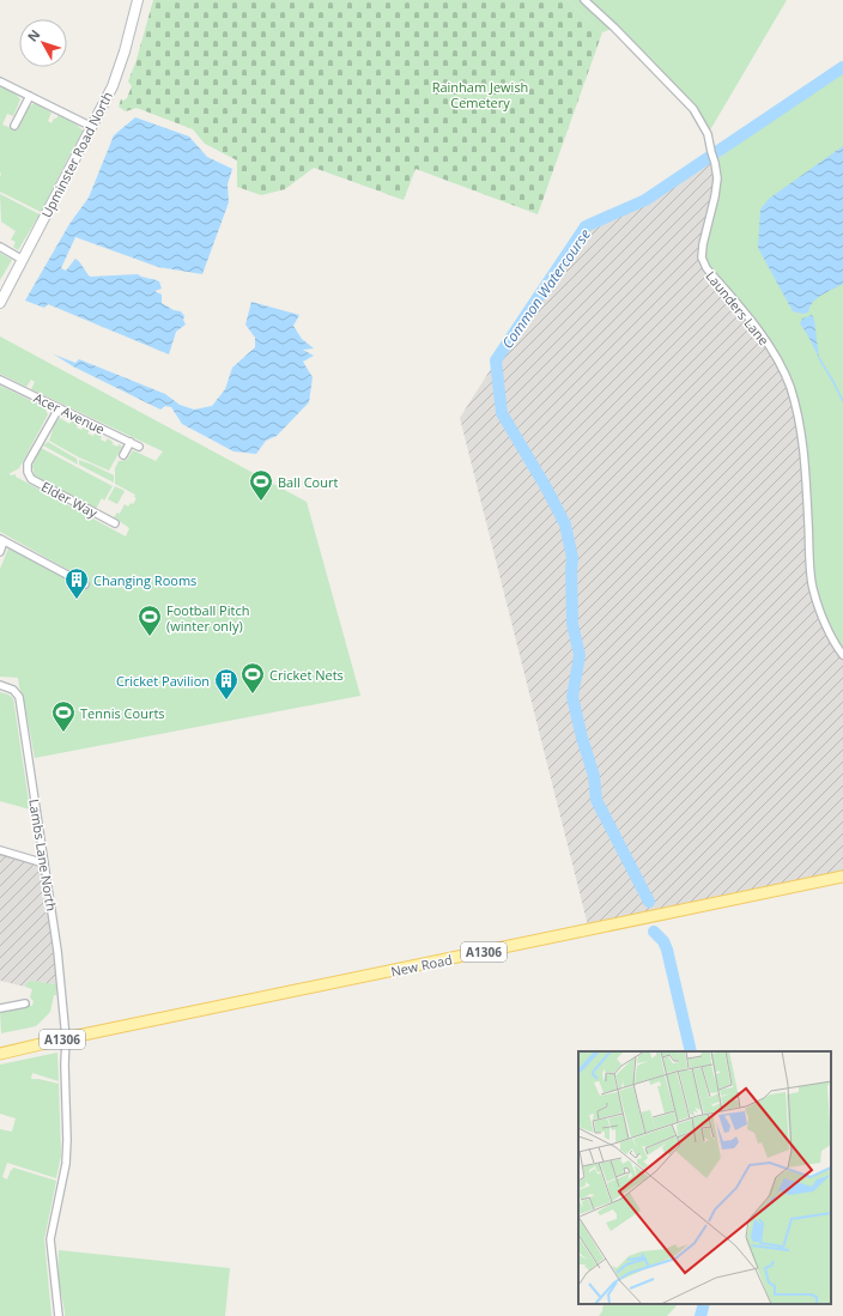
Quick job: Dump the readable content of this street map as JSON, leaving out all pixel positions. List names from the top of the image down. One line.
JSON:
{"streets":{"main road":["A1306","New Road"],"street":["Upminster Road North","Launders Lane","Acer Avenue","Elder Way","Lambs Lane North"]},"crossings":[["Acer Avenue","Elder Way"],["Lambs Lane North","New Road"]],"water":["Common Watercourse"],"parks":["Rainham Jewish Cemetery"],"places":{"sports":["Ball Court","Football Pitch (winter only)","Cricket Nets","Tennis Courts"],"building":["Changing Rooms","Cricket Pavilion"]},"north":"top left"}
